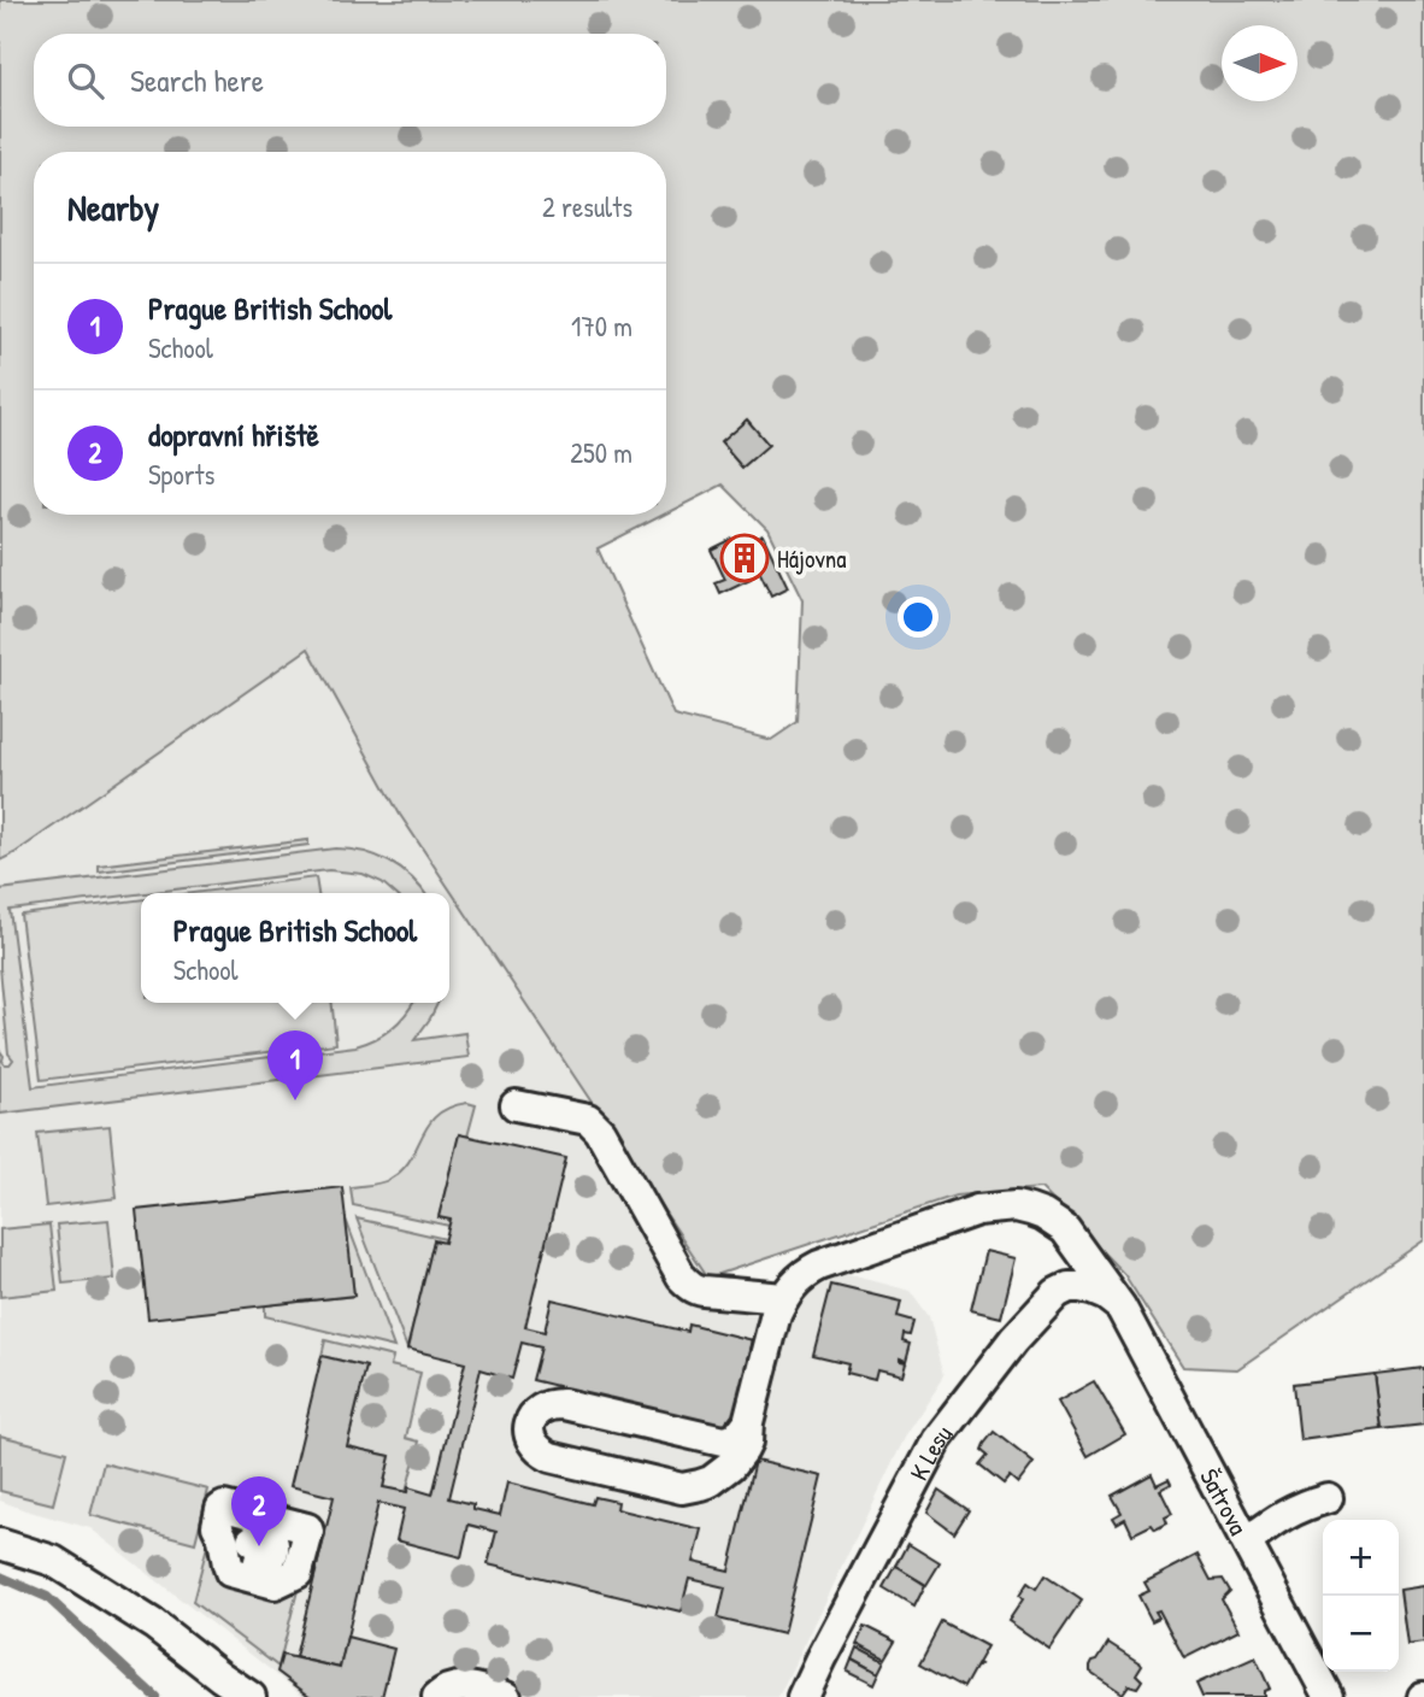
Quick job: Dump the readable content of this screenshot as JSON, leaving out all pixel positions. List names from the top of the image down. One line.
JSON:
{"streets":{"street":["K Lesu","Šatrova"]},"crossings":[["K Lesu","Šatrova"]],"places":{"building":["Hájovna"]},"north":"right","page":{"search":"Search here","heading":["Nearby","2 results"],"list":[{"mark":"1","name":"Prague British School","note":"School","value":"170 m"},{"mark":"2","name":"dopravní hřiště","note":"Sports","value":"250 m"}],"popup":["Prague British School","School"],"pins":["1","2"],"map_buttons":["+","−"]}}
